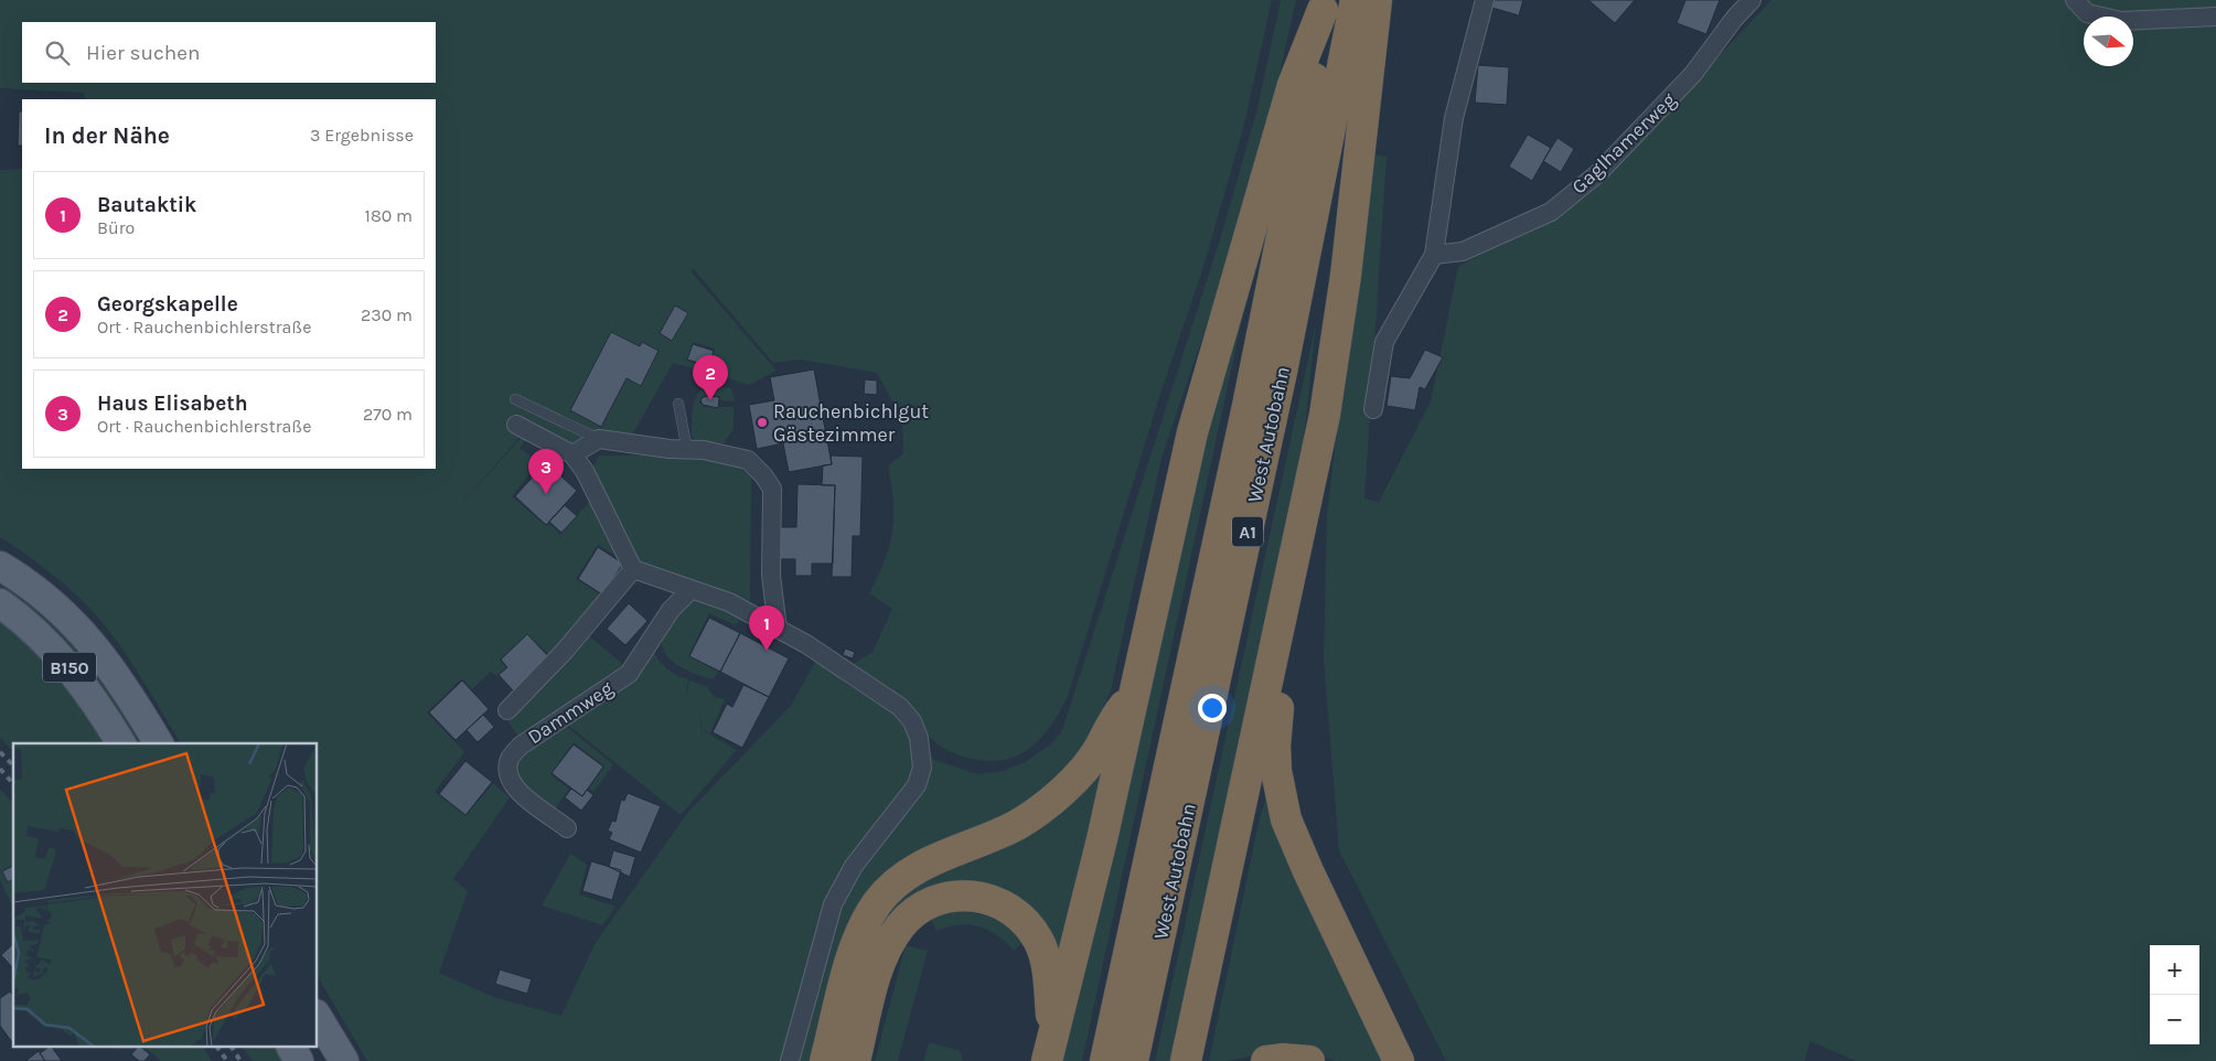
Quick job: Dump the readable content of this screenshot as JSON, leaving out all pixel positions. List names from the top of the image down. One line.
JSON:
{"streets":{"highway":["West Autobahn","A1"],"main road":["B150"],"street":["Gaglhamerweg","Dammweg"]},"places":["Rauchenbichlgut Gästezimmer"],"north":"right","page":{"search":"Hier suchen","heading":["In der Nähe","3 Ergebnisse"],"list":[{"mark":"1","name":"Bautaktik","note":"Büro","value":"180 m"},{"mark":"2","name":"Georgskapelle","note":"Ort · Rauchenbichlerstraße","value":"230 m"},{"mark":"3","name":"Haus Elisabeth","note":"Ort · Rauchenbichlerstraße","value":"270 m"}],"pins":["2","3","1"],"map_buttons":["+","−"]}}
